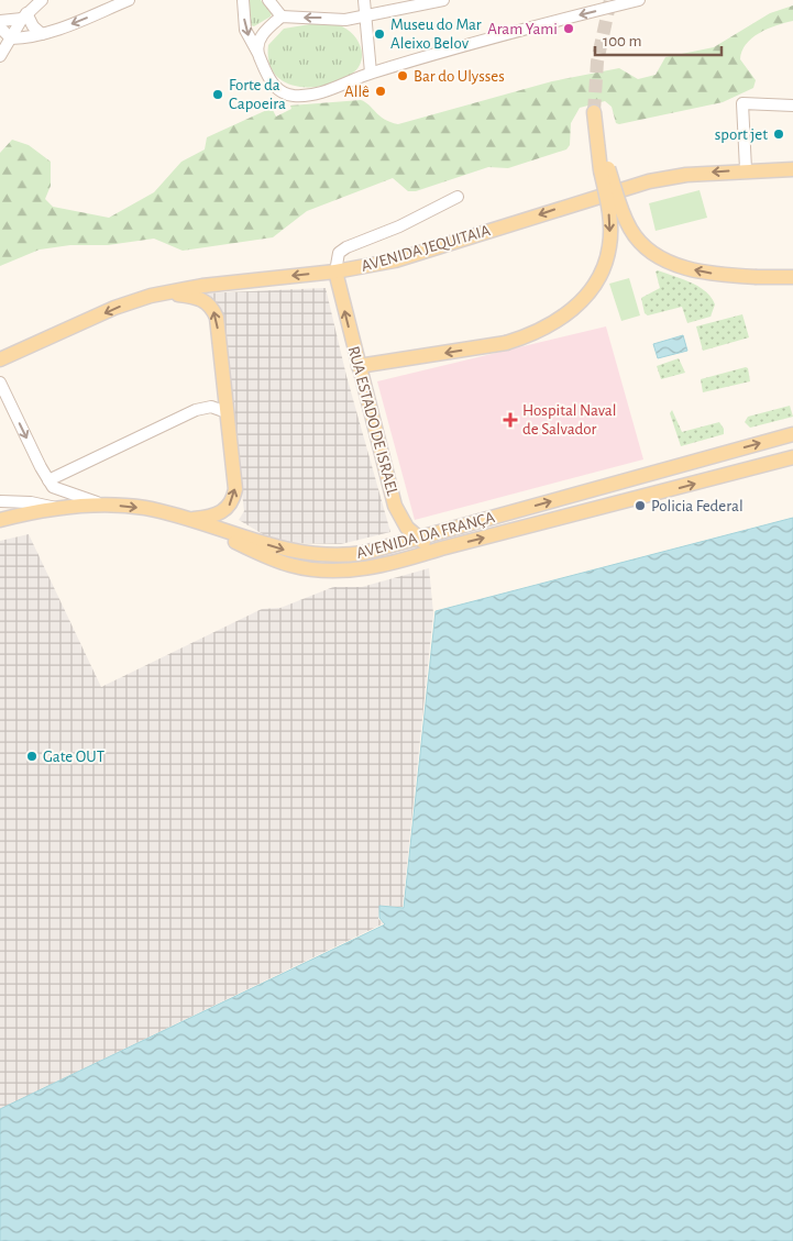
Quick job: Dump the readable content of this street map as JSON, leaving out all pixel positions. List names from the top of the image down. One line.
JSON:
{"streets":{"main road":["AVENIDA JEQUITAIA","RUA ESTADO DE ISRAEL","AVENIDA DA FRANÇA"]},"crossings":[["AVENIDA JEQUITAIA","RUA ESTADO DE ISRAEL"],["RUA ESTADO DE ISRAEL","AVENIDA DA FRANÇA"]],"one_way":["AVENIDA JEQUITAIA","AVENIDA DA FRANÇA"],"places":{"other":["Aram Yami","Museu do Mar Aleixo Belov","Bar do Ulysses","Allê","Forte da Capoeira","sport jet","Policia Federal","Gate OUT"],"health":["Hospital Naval de Salvador"]},"scale_bar":"100 m"}
